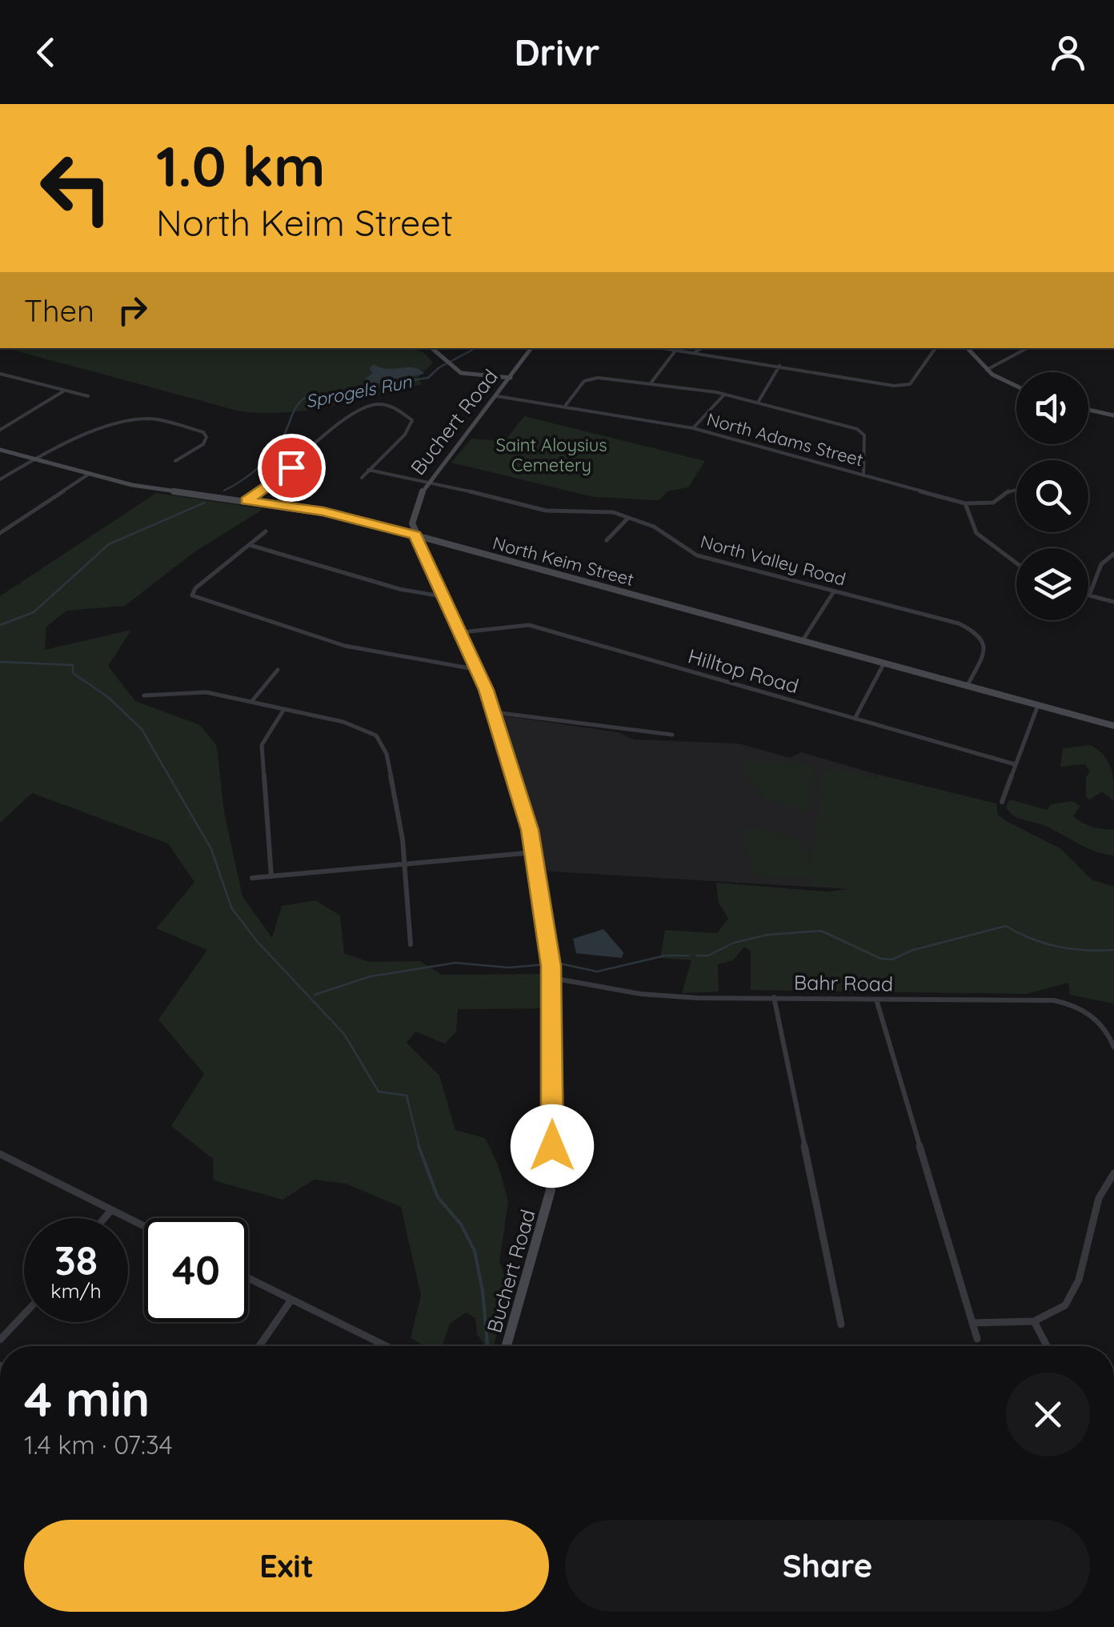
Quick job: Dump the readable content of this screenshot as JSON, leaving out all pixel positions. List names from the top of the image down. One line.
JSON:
{"streets":{"street":["Buchert Road","North Adams Street","North Valley Road","North Keim Street","Hilltop Road","Bahr Road"]},"crossings":[["Buchert Road","North Adams Street"],["Buchert Road","North Valley Road"],["Buchert Road","North Keim Street"],["Buchert Road","Hilltop Road"],["Buchert Road","Bahr Road"],["North Valley Road","North Keim Street"]],"water":["Sprogels Run"],"parks":["Saint Aloysius Cemetery"],"page":{"header":"Drivr","turn":["1.0 km","North Keim Street"],"then":"Then","speed":"38 km/h","limit":"40","heading":["4 min","1.4 km · 07:34"],"buttons":["Exit","Share"]}}
